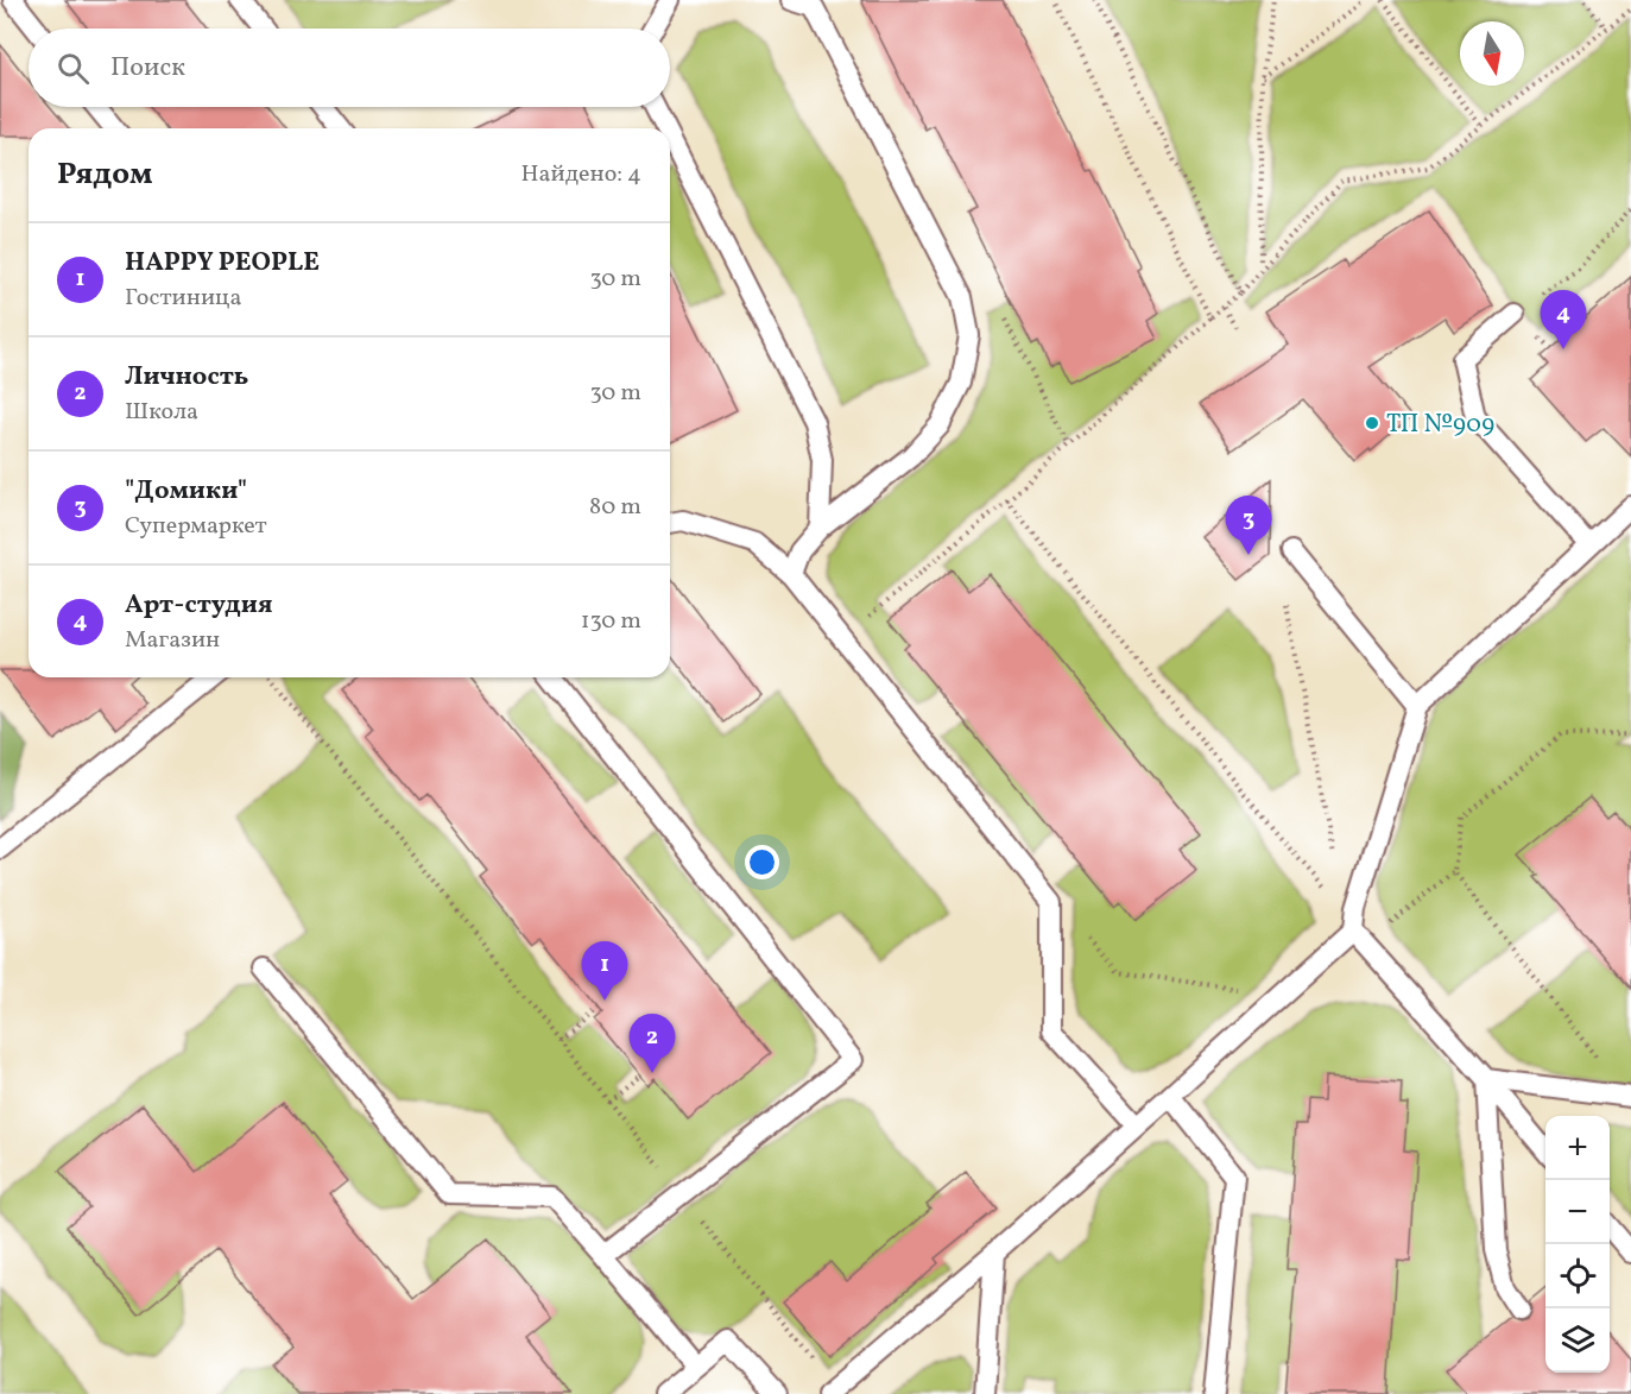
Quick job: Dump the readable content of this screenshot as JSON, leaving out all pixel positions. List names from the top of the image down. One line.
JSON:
{"places":["ТП №909"],"north":"bottom","page":{"search":"Поиск","heading":["Рядом","Найдено: 4"],"list":[{"mark":"1","name":"HAPPY PEOPLE","note":"Гостиница","value":"30 m"},{"mark":"2","name":"Личность","note":"Школа","value":"30 m"},{"mark":"3","name":"\"Домики\"","note":"Супермаркет","value":"80 m"},{"mark":"4","name":"Арт-студия","note":"Магазин","value":"130 m"}],"pins":["4","3","1","2"],"map_buttons":["+","−"]}}
